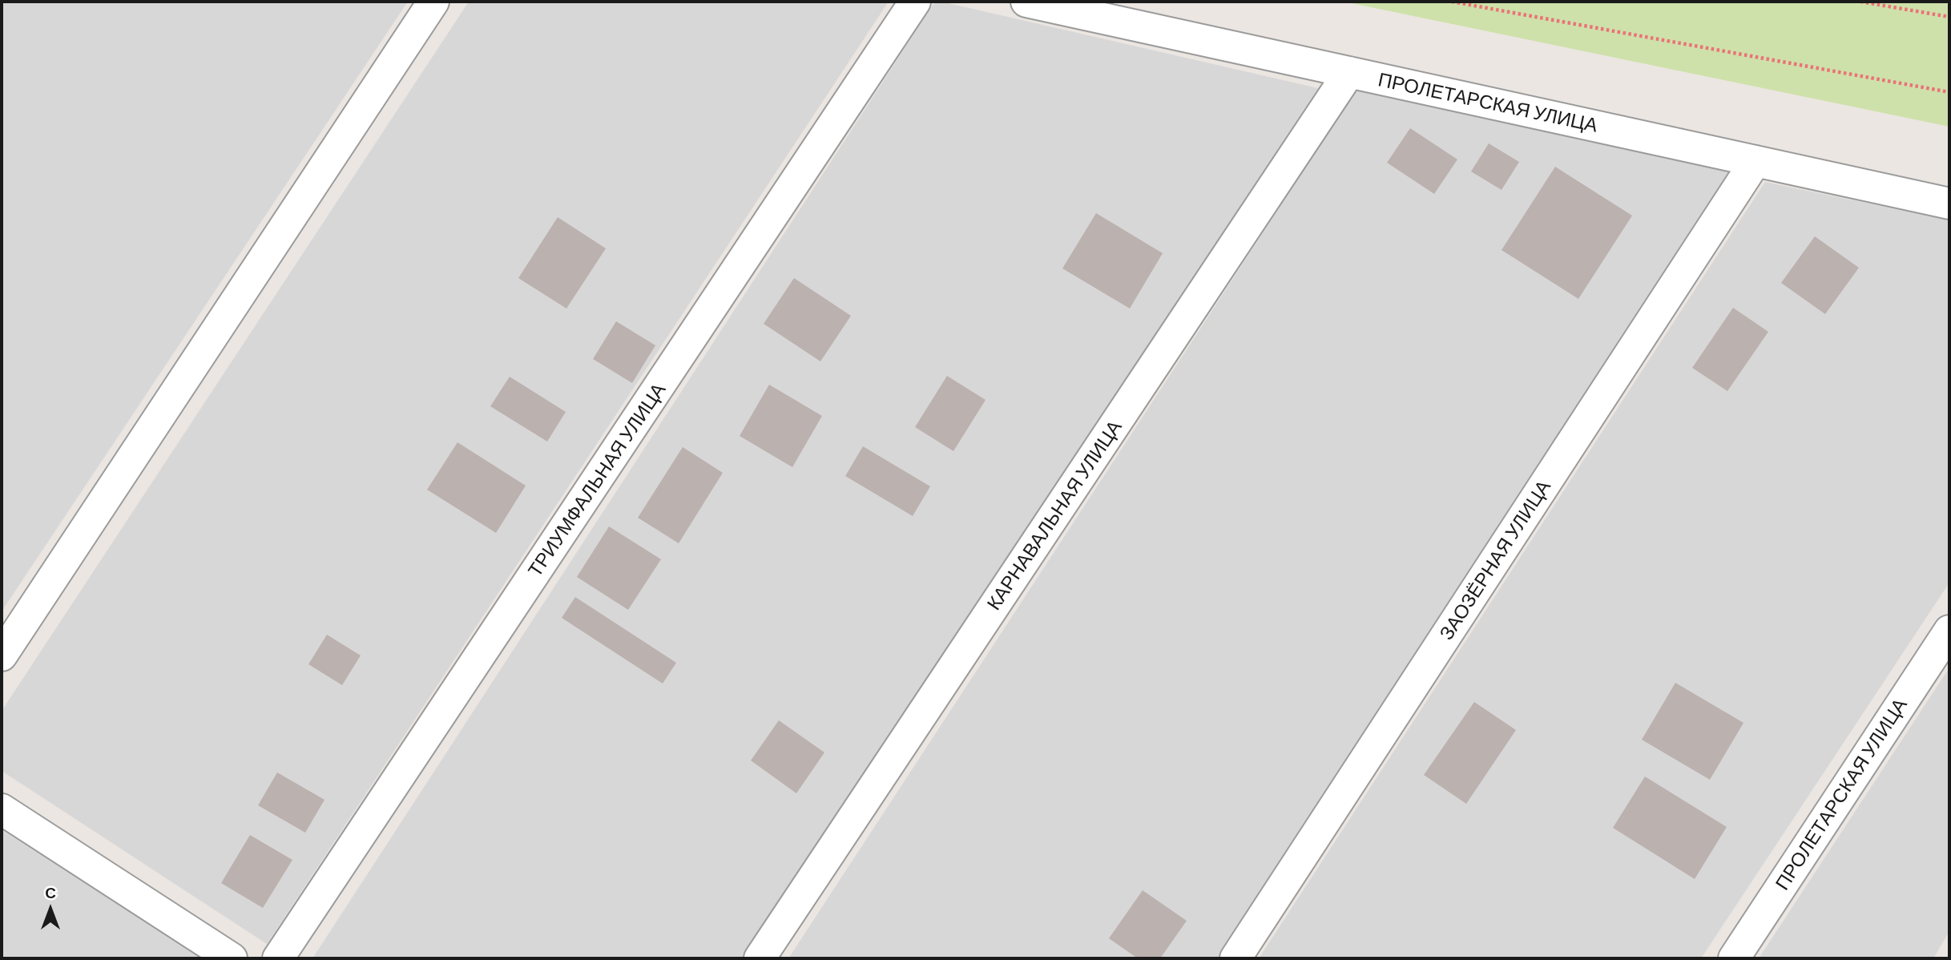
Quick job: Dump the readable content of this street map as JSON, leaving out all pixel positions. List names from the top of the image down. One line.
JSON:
{"streets":{"street":["ПРОЛЕТАРСКАЯ УЛИЦА","ТРИУМФАЛЬНАЯ УЛИЦА","КАРНАВАЛЬНАЯ УЛИЦА","ЗАОЗЁРНАЯ УЛИЦА"]},"crossings":[["ПРОЛЕТАРСКАЯ УЛИЦА","КАРНАВАЛЬНАЯ УЛИЦА"],["ПРОЛЕТАРСКАЯ УЛИЦА","ЗАОЗЁРНАЯ УЛИЦА"]],"north":"top"}
